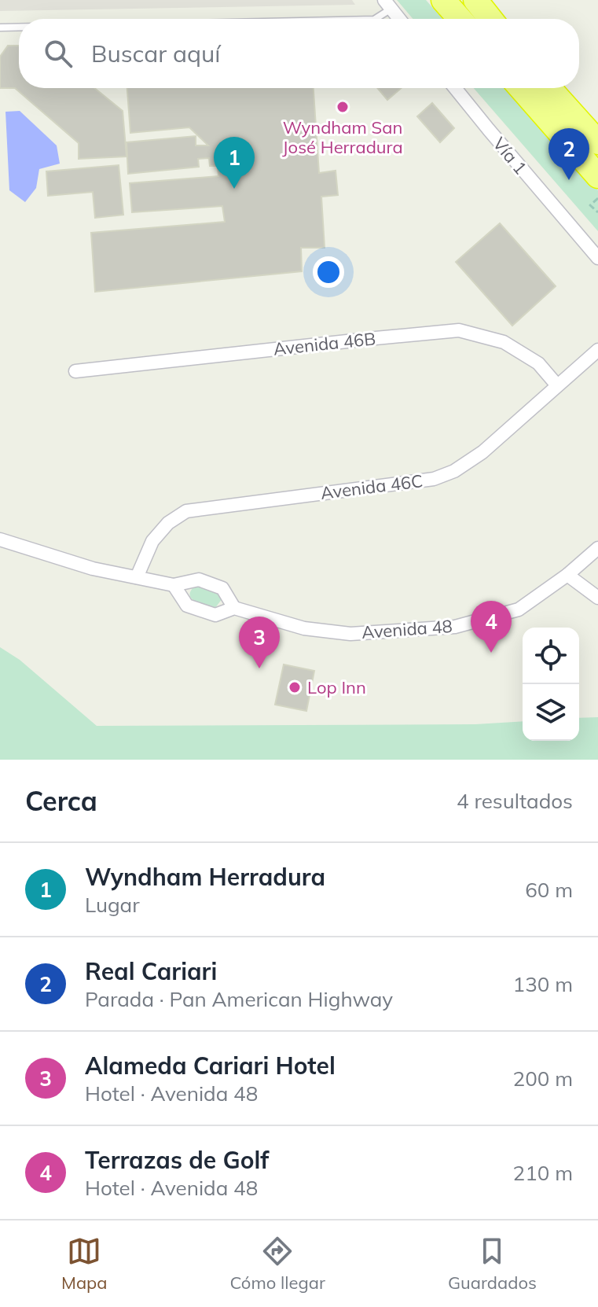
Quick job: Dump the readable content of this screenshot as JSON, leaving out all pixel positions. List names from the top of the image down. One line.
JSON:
{"streets":{"street":["Vía 1","Avenida 46B","Avenida 46C","Avenida 48"]},"crossings":[["Avenida 46B","Avenida 46C"]],"places":["Wyndham San José Herradura","Lop Inn"],"page":{"search":"Buscar aquí","pins":["2","1","4","3"],"heading":["Cerca","4 resultados"],"list":[{"mark":"1","name":"Wyndham Herradura","note":"Lugar","value":"60 m"},{"mark":"2","name":"Real Cariari","note":"Parada · Pan American Highway","value":"130 m"},{"mark":"3","name":"Alameda Cariari Hotel","note":"Hotel · Avenida 48","value":"200 m"},{"mark":"4","name":"Terrazas de Golf","note":"Hotel · Avenida 48","value":"210 m"}],"nav":["Mapa","Cómo llegar","Guardados"]}}
